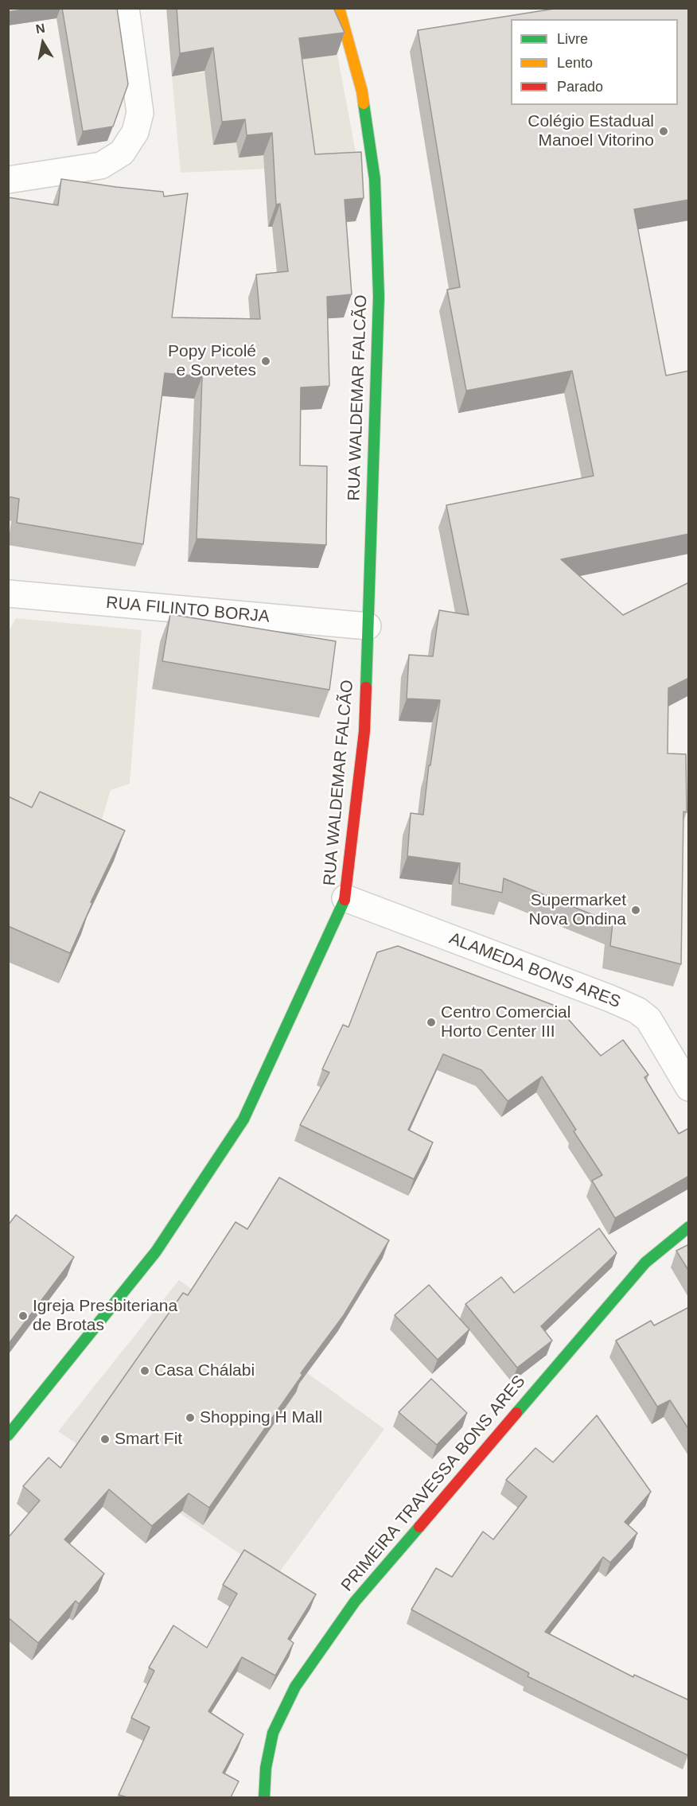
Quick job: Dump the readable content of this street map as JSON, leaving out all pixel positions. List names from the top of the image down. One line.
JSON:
{"streets":{"street":["RUA WALDEMAR FALCÃO","RUA FILINTO BORJA","ALAMEDA BONS ARES","PRIMEIRA TRAVESSA BONS ARES"]},"crossings":[["RUA WALDEMAR FALCÃO","RUA FILINTO BORJA"],["RUA WALDEMAR FALCÃO","ALAMEDA BONS ARES"]],"places":["Colégio Estadual Manoel Vitorino","Popy Picolé e Sorvetes","Supermarket Nova Ondina","Centro Comercial Horto Center III","Igreja Presbiteriana de Brotas","Casa Chálabi","Shopping H Mall","Smart Fit"],"legend":["Livre","Lento","Parado"],"north":"top"}
